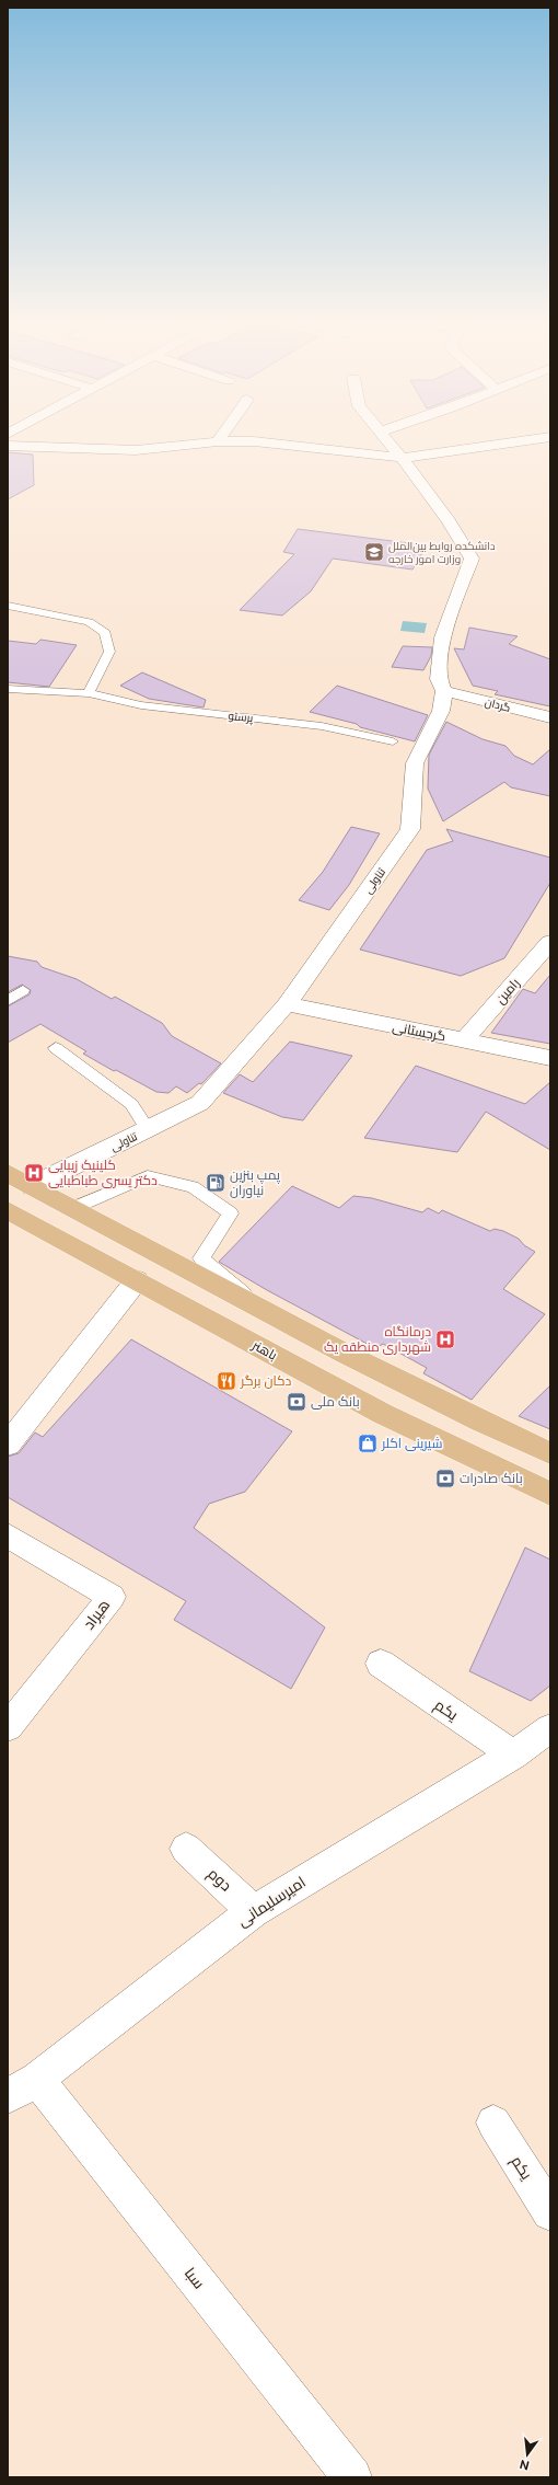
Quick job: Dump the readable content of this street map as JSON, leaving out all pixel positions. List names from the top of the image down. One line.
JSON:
{"streets":{"main road":["باهنر"],"street":["گردان","تناولی","رامین","گرجستانی","هیراد","یکم","دوم","امیرسلیمانی","سبا"],"lane":["پرستو"]},"crossings":[["گردان","تناولی"],["تناولی","گرجستانی"],["رامین","گرجستانی"],["یکم","امیرسلیمانی"],["دوم","امیرسلیمانی"],["امیرسلیمانی","سبا"]],"places":{"school or university":["دانشکده روابط بین‌الملل وزارت امور خارجه"],"hospital":["کلینیک زیبایی دکتر یسری طباطبایی","درمانگاه شهرداری منطقه یک"],"fuel station":["پمپ بنزین نیاوران"],"restaurant":["دکان برگر"],"bank":["بانک ملی","بانک صادرات"],"shop":["شیرینی اکلر"]},"north":"bottom"}
